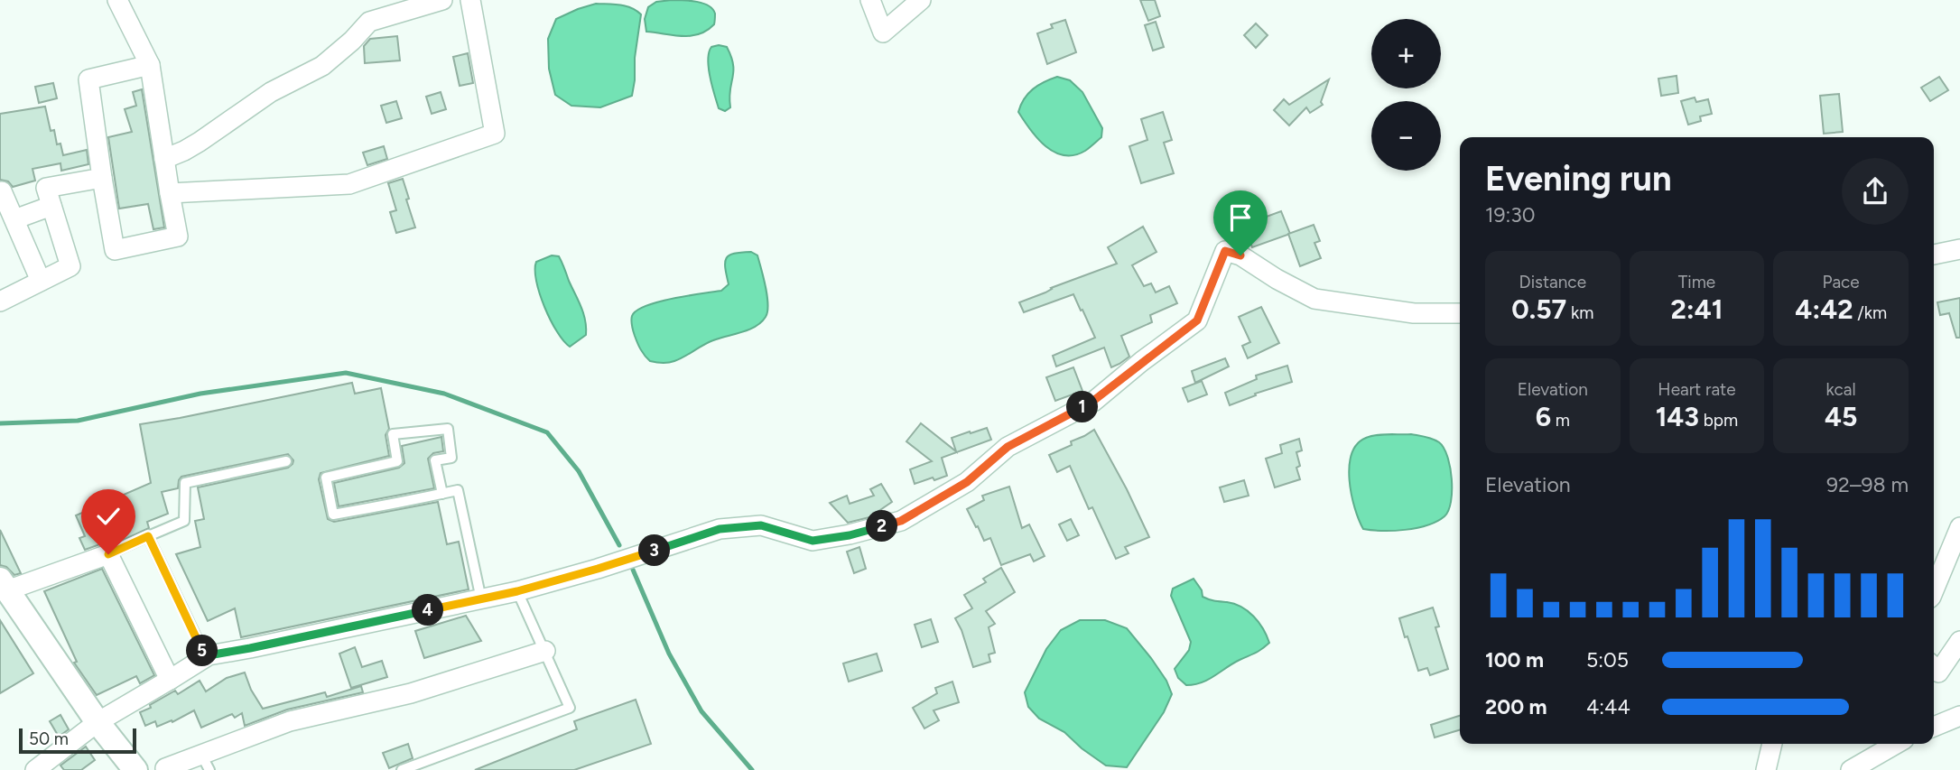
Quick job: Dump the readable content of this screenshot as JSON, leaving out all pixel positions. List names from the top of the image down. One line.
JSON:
{"scale_bar":"50 m","page":{"map_buttons":["+","−"],"heading":["Evening run","19:30"],"stats":[["Distance","0.57 km"],["Time","2:41"],["Pace","4:42 /km"],["Elevation","6 m"],["Heart rate","143 bpm"],["kcal","45"]],"pins":["1","2","3","4","5"],"chart":["Elevation","92–98 m"],"list":[{"name":"100 m","note":"5:05"},{"name":"200 m","note":"4:44"}],"scale":"50 m"}}
